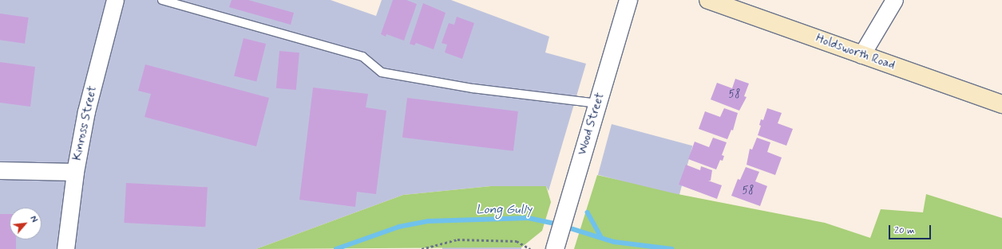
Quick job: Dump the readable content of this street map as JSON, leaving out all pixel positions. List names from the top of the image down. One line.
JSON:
{"streets":{"main road":["Holdsworth Road"],"street":["Kinross Street","Wood Street"]},"water":["Long Gully"],"house_numbers":["58","58"],"scale_bar":"20 m","north":"top right"}
